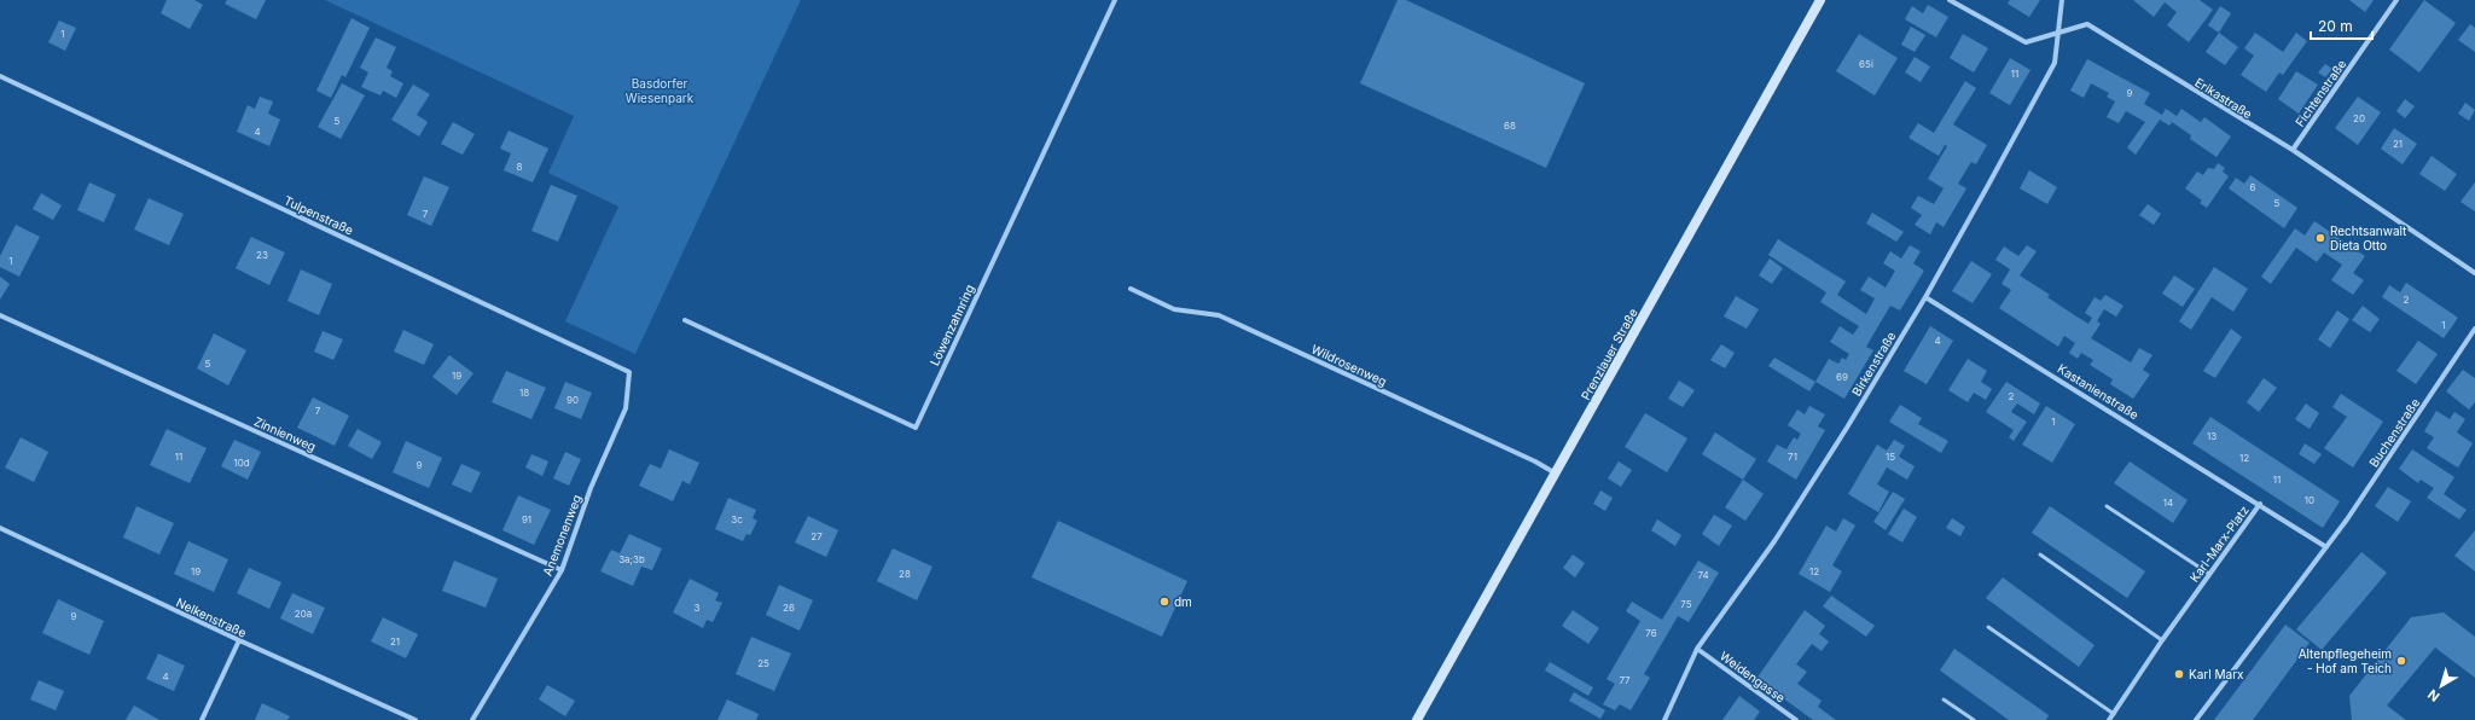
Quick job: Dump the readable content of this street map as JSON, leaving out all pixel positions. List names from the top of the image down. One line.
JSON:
{"streets":{"main road":["Prenzlauer Straße"],"street":["Fichtenstraße","Erikastraße","Tulpenstraße","Löwenzahnring","Birkenstraße","Wildrosenweg","Kastanienstraße","Buchenstraße","Zinnienweg","Anemonenweg","Karl-Marx-Platz","Nelkenstraße","Weidengasse"]},"crossings":[["Fichtenstraße","Erikastraße"],["Erikastraße","Birkenstraße"],["Tulpenstraße","Anemonenweg"],["Prenzlauer Straße","Wildrosenweg"],["Birkenstraße","Kastanienstraße"],["Birkenstraße","Weidengasse"],["Kastanienstraße","Karl-Marx-Platz"],["Buchenstraße","Karl-Marx-Platz"],["Zinnienweg","Anemonenweg"]],"parks":["Basdorfer Wiesenpark"],"places":["Rechtsanwalt Dieta Otto","dm","Altenpflegeheim - Hof am Teich","Karl Marx"],"house_numbers":["1","65i","11","9","20","5","68","4","21","8","6","5","7","23","1","2","1","4","5","19","69","18","2","90","7","1","13","11","71","15","12","10d","9","11","10","14","91","3c","27","3a;3b","19","12","28","74","75","3","26","20a","9","76","21","25","4","77"],"scale_bar":"20 m","north":"bottom left"}
